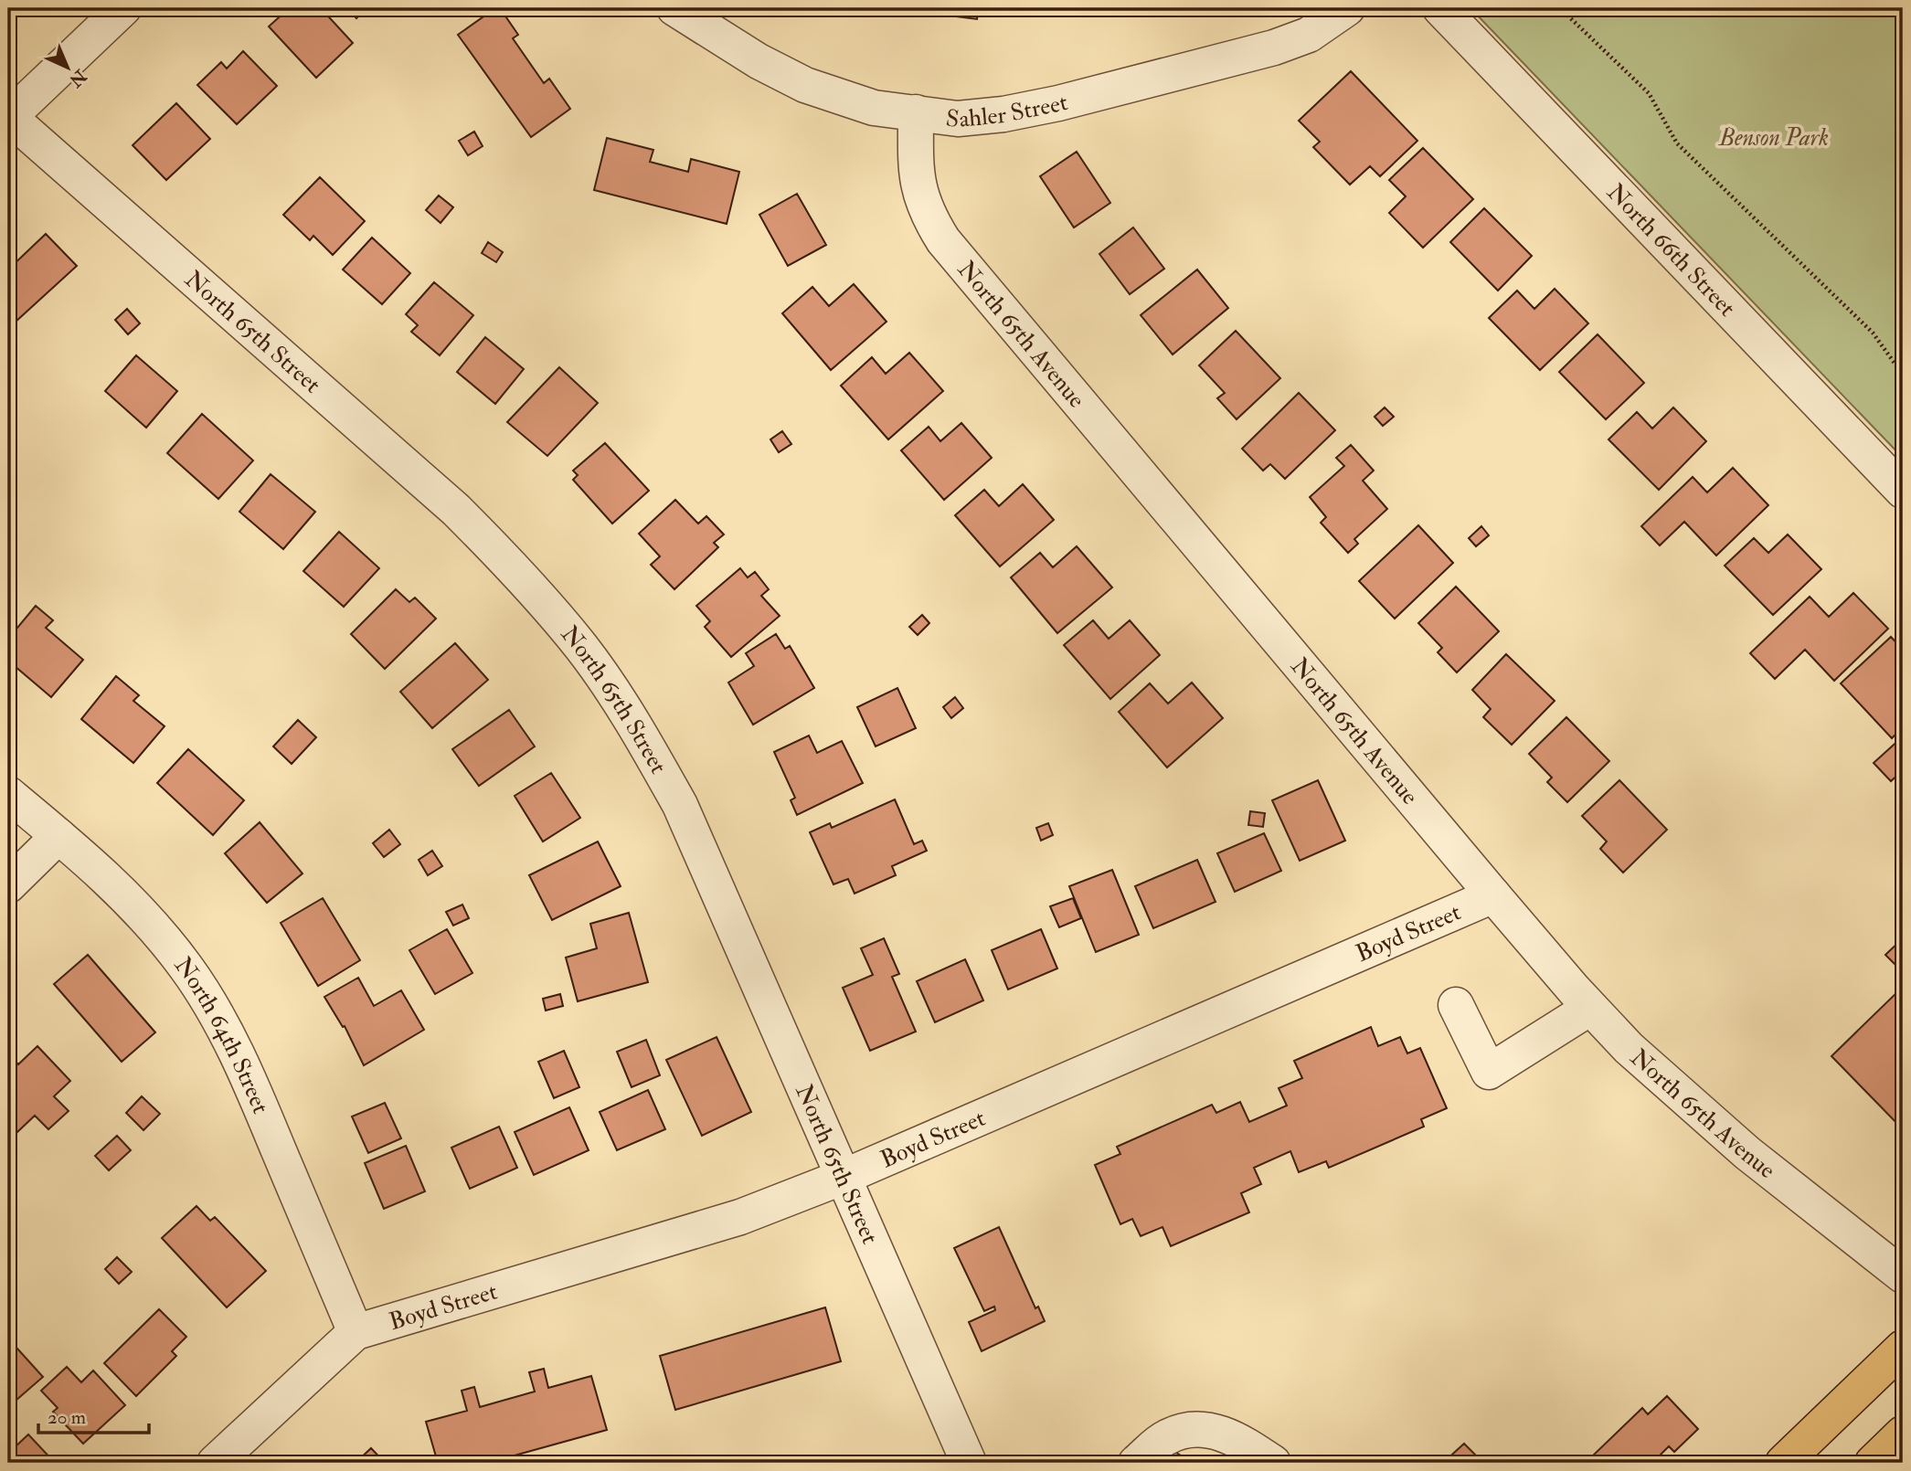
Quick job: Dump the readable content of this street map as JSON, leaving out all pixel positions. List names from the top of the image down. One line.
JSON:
{"streets":{"street":["Sahler Street","North 66th Street","North 65th Street","North 65th Avenue","Boyd Street","North 64th Street"]},"crossings":[["Sahler Street","North 65th Avenue"],["North 65th Street","Boyd Street"],["North 65th Avenue","Boyd Street"],["Boyd Street","North 64th Street"]],"parks":["Benson Park"],"scale_bar":"20 m","north":"bottom right"}
